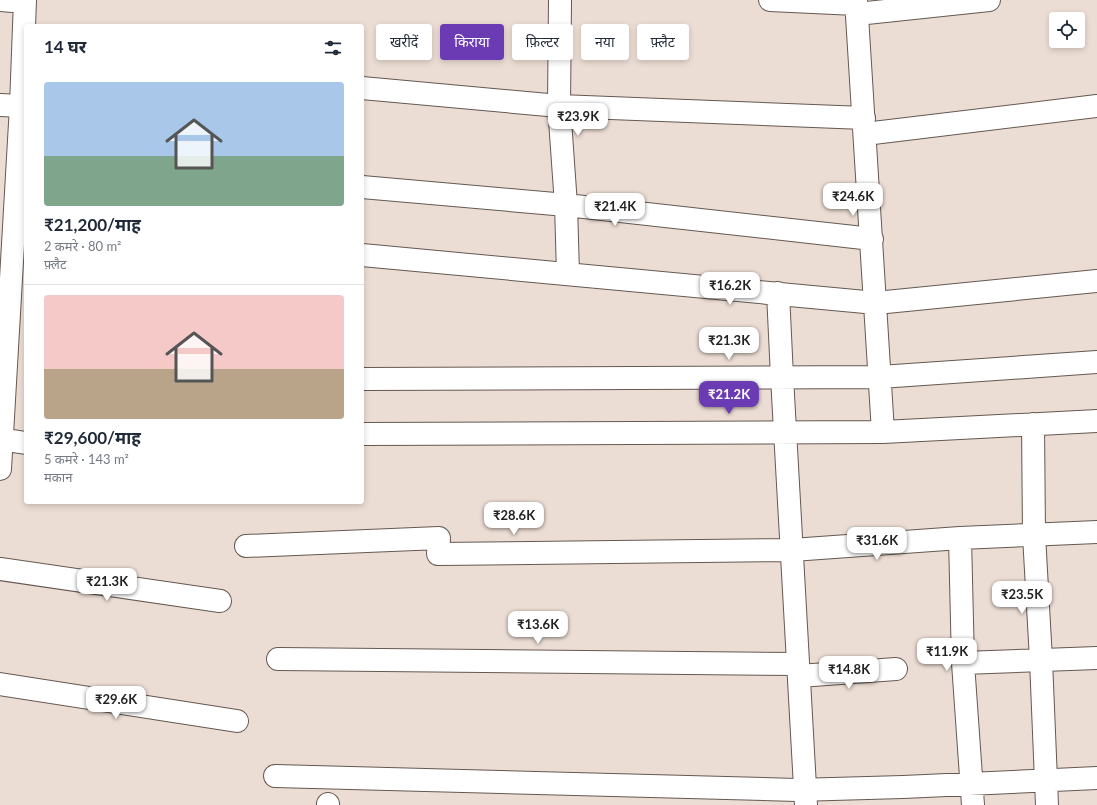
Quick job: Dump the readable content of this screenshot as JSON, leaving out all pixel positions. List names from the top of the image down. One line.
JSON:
{"page":{"chip":["खरीदें","किराया","फ़िल्टर","नया","फ़्लैट"],"heading":"14 घर","list":[{"name":"₹21,200/माह","note":"2 कमरे · 80 m² · फ़्लैट"},{"name":"₹29,600/माह","note":"5 कमरे · 143 m² · मकान"}],"price":["₹23.9K","₹24.6K","₹21.4K","₹16.2K","₹21.3K","₹21.2K","₹28.6K","₹31.6K","₹21.3K","₹23.5K","₹13.6K","₹11.9K","₹14.8K","₹29.6K"]}}
